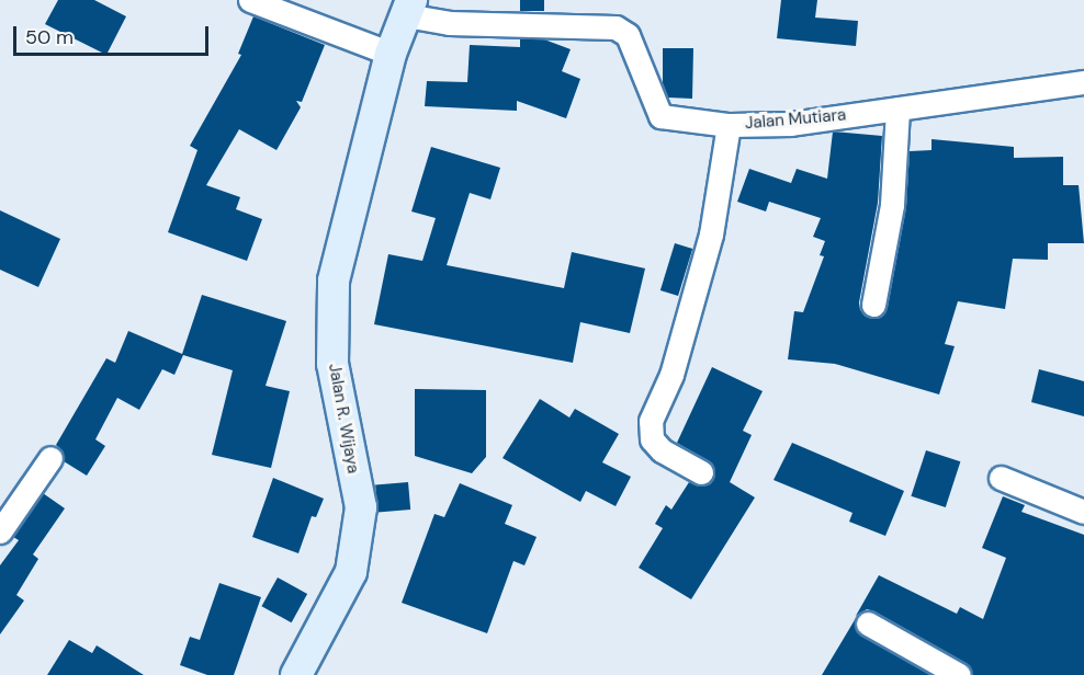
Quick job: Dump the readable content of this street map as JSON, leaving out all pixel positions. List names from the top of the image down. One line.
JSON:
{"streets":{"street":["Jalan Mutiara","Jalan R. Wijaya"]},"crossings":[["Jalan Mutiara","Jalan R. Wijaya"]],"scale_bar":"50 m"}
